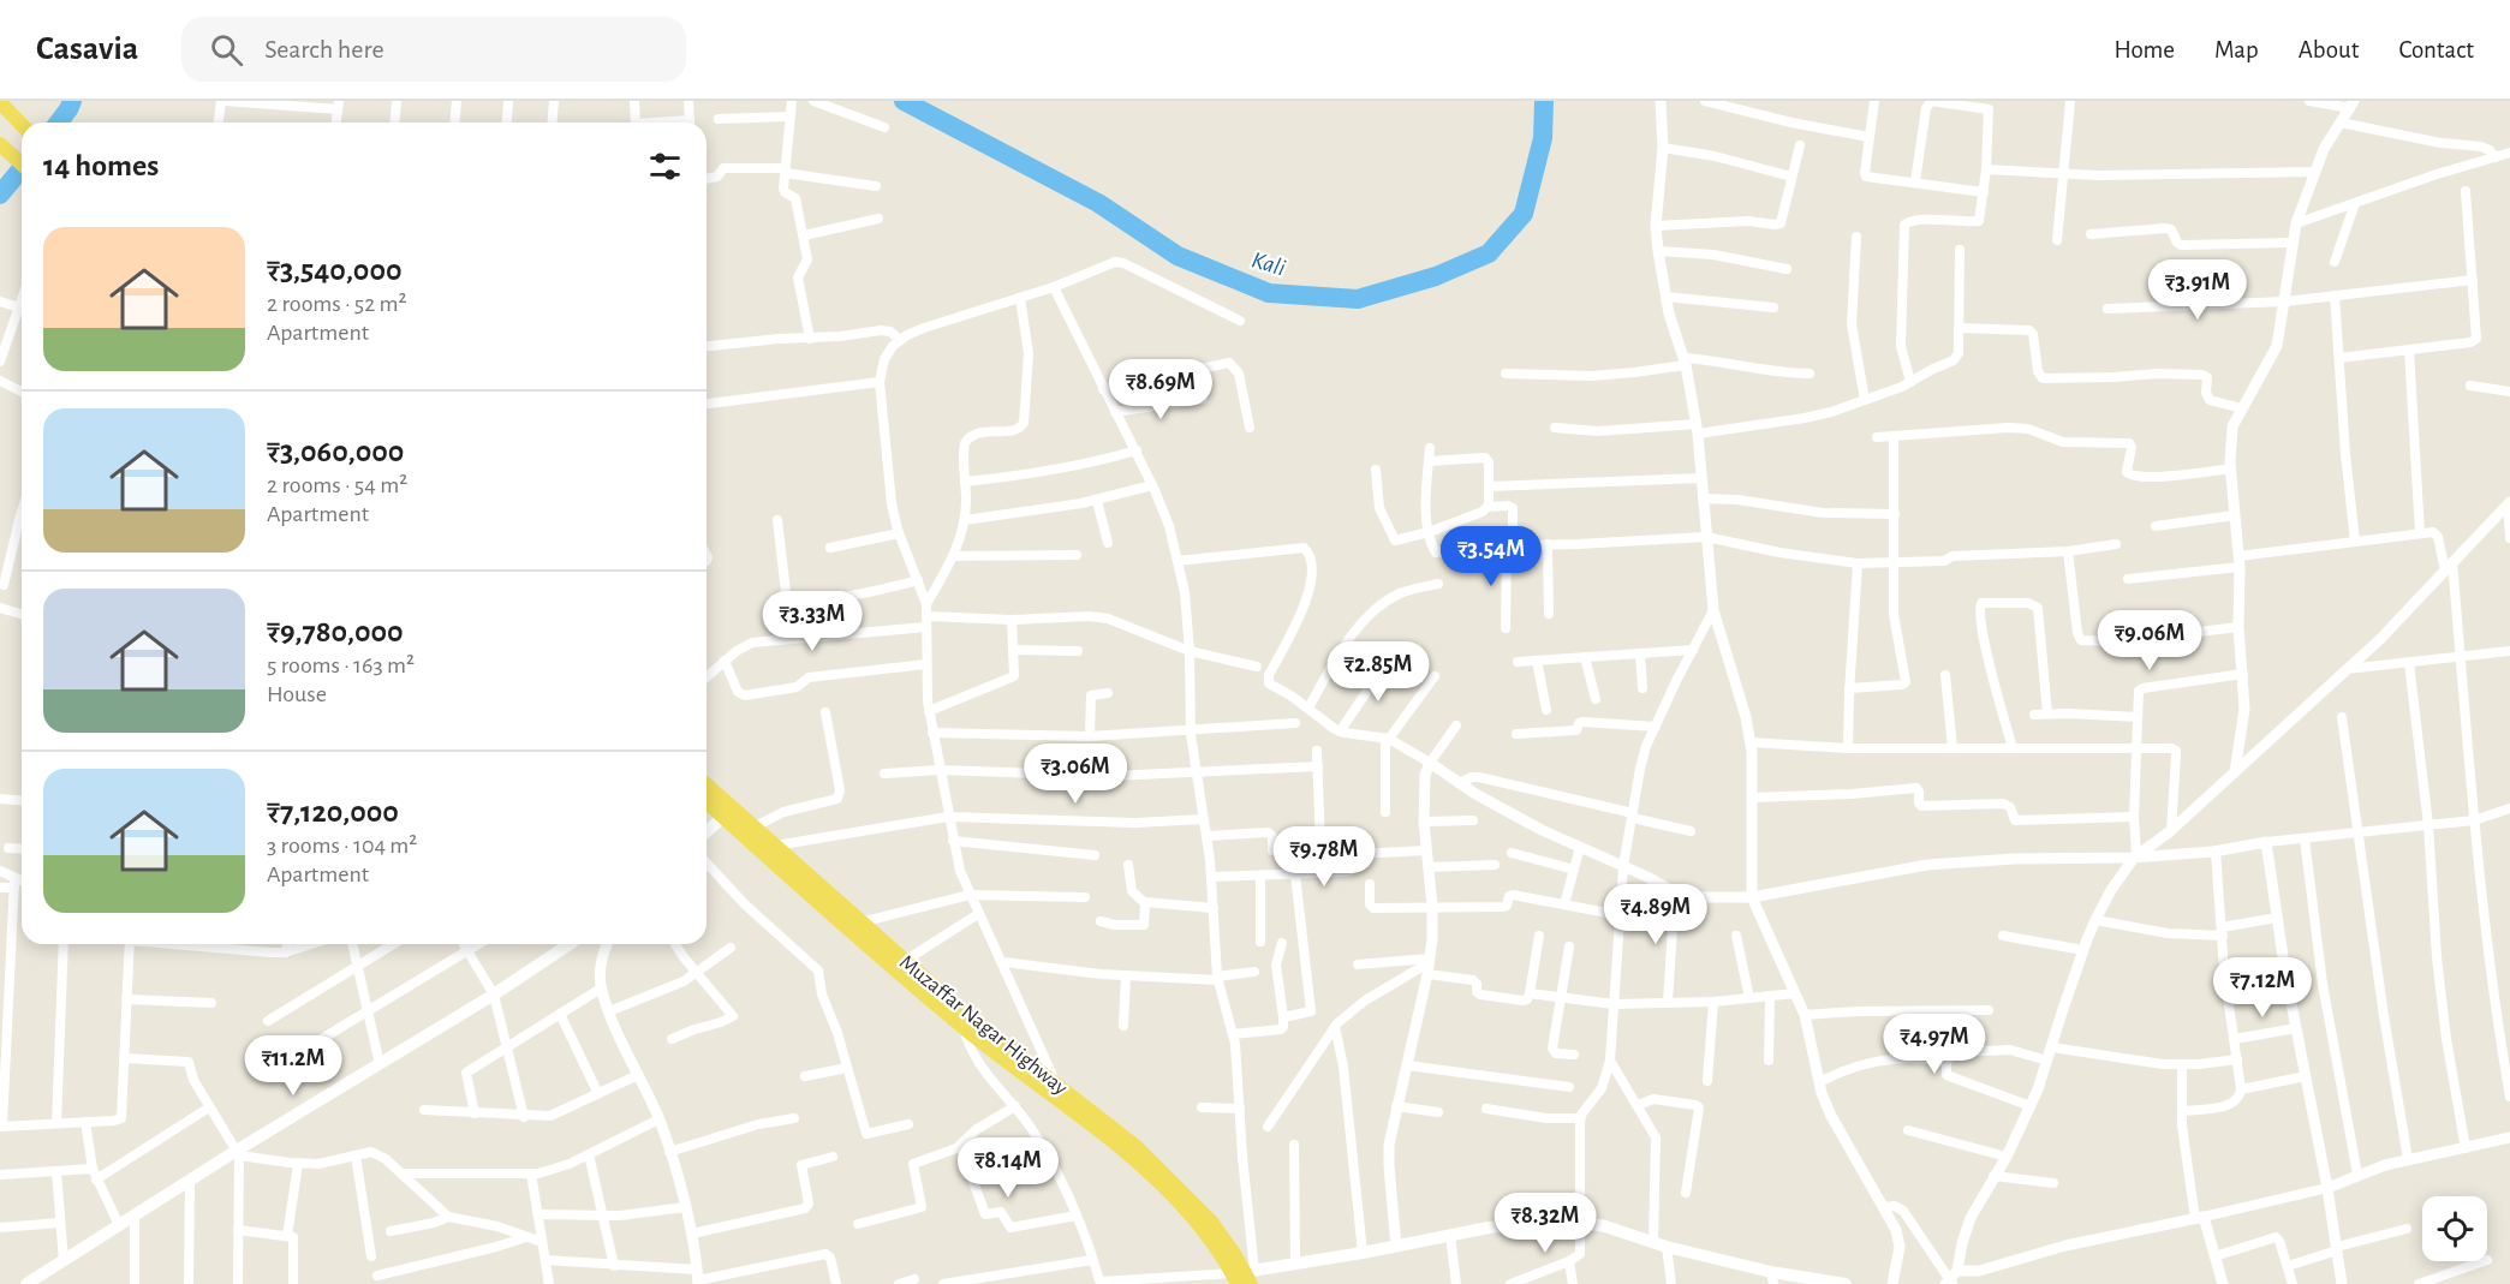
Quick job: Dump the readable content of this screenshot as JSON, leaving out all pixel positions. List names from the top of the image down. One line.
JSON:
{"streets":{"main road":["Muzaffar Nagar Highway"]},"water":["Kali"],"page":{"header":"Casavia","search":"Search here","nav":["Home","Map","About","Contact"],"heading":"14 homes","list":[{"name":"₹3,540,000","note":"2 rooms · 52 m² · Apartment"},{"name":"₹3,060,000","note":"2 rooms · 54 m² · Apartment"},{"name":"₹9,780,000","note":"5 rooms · 163 m² · House"},{"name":"₹7,120,000","note":"3 rooms · 104 m² · Apartment"}],"price":["₹3.91M","₹8.69M","₹3.54M","₹3.33M","₹9.06M","₹2.85M","₹3.06M","₹9.78M","₹4.89M","₹7.12M","₹4.97M","₹11.2M","₹8.14M","₹8.32M"]}}
